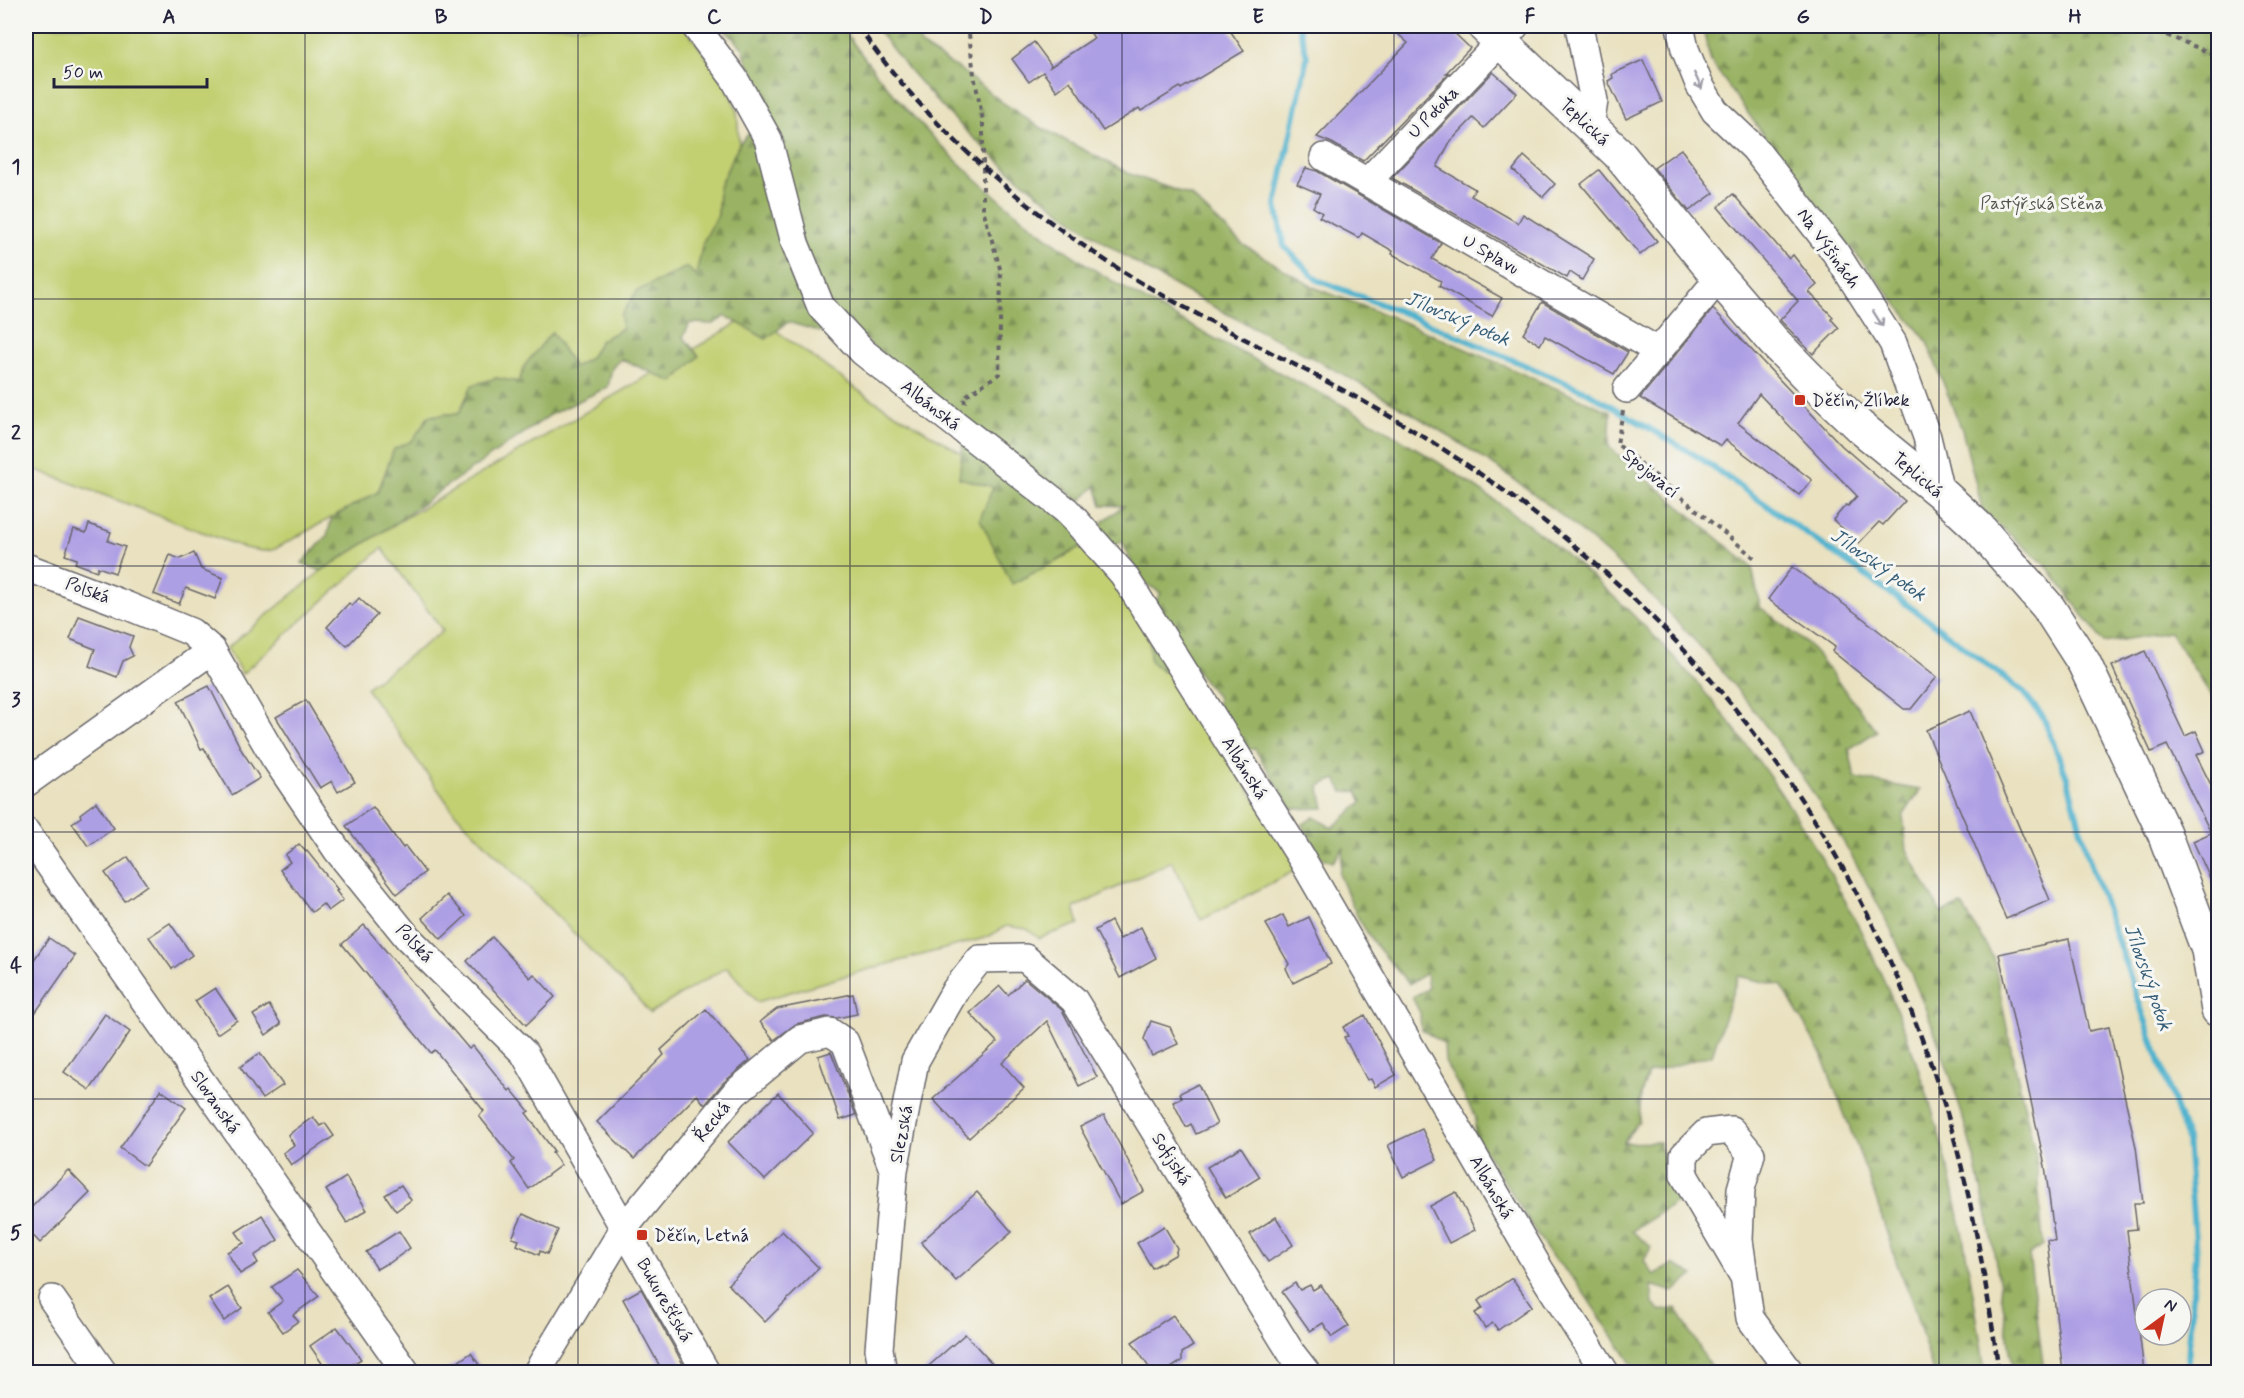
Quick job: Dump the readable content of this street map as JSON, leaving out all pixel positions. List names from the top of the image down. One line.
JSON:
{"streets":{"main road":["Teplická"],"street":["U Potoka","Na Výšinách","U Splavu","Albánská","Polská","Slovanská","Řecká","Slezská","Sofijská","Bukurešťská"],"path":["Spojovací"]},"crossings":[["U Potoka","Teplická"],["U Potoka","U Splavu"],["Teplická","Na Výšinách"],["Polská","Řecká"],["Polská","Bukurešťská"],["Řecká","Slezská"],["Řecká","Bukurešťská"],["Slezská","Sofijská"]],"one_way":["Na Výšinách"],"water":["Jílovský potok"],"parks":["Pastýřská Stěna"],"places":{"transit":["Děčín, Žlíbek","Děčín, Letná"]},"scale_bar":"50 m","north":"top right","grid":{"columns":["A","B","C","D","E","F","G","H"],"rows":["1","2","3","4","5"]}}
